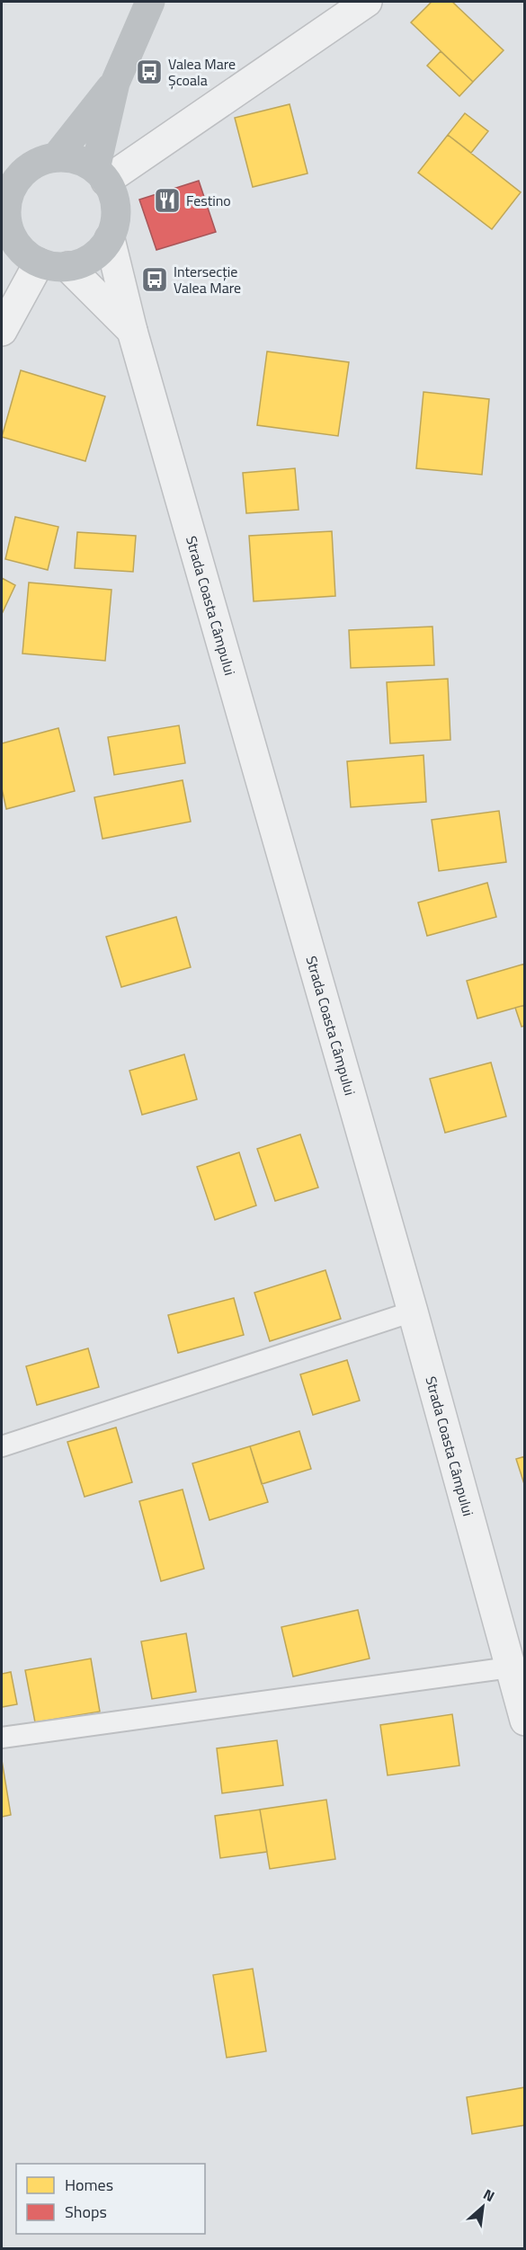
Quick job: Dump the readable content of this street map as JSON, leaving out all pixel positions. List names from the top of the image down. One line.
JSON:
{"streets":{"street":["Strada Coasta Câmpului"]},"places":{"bus stop":["Valea Mare Școala","Intersecție Valea Mare"],"restaurant":["Festino"]},"legend":["Homes","Shops"],"north":"top right"}
